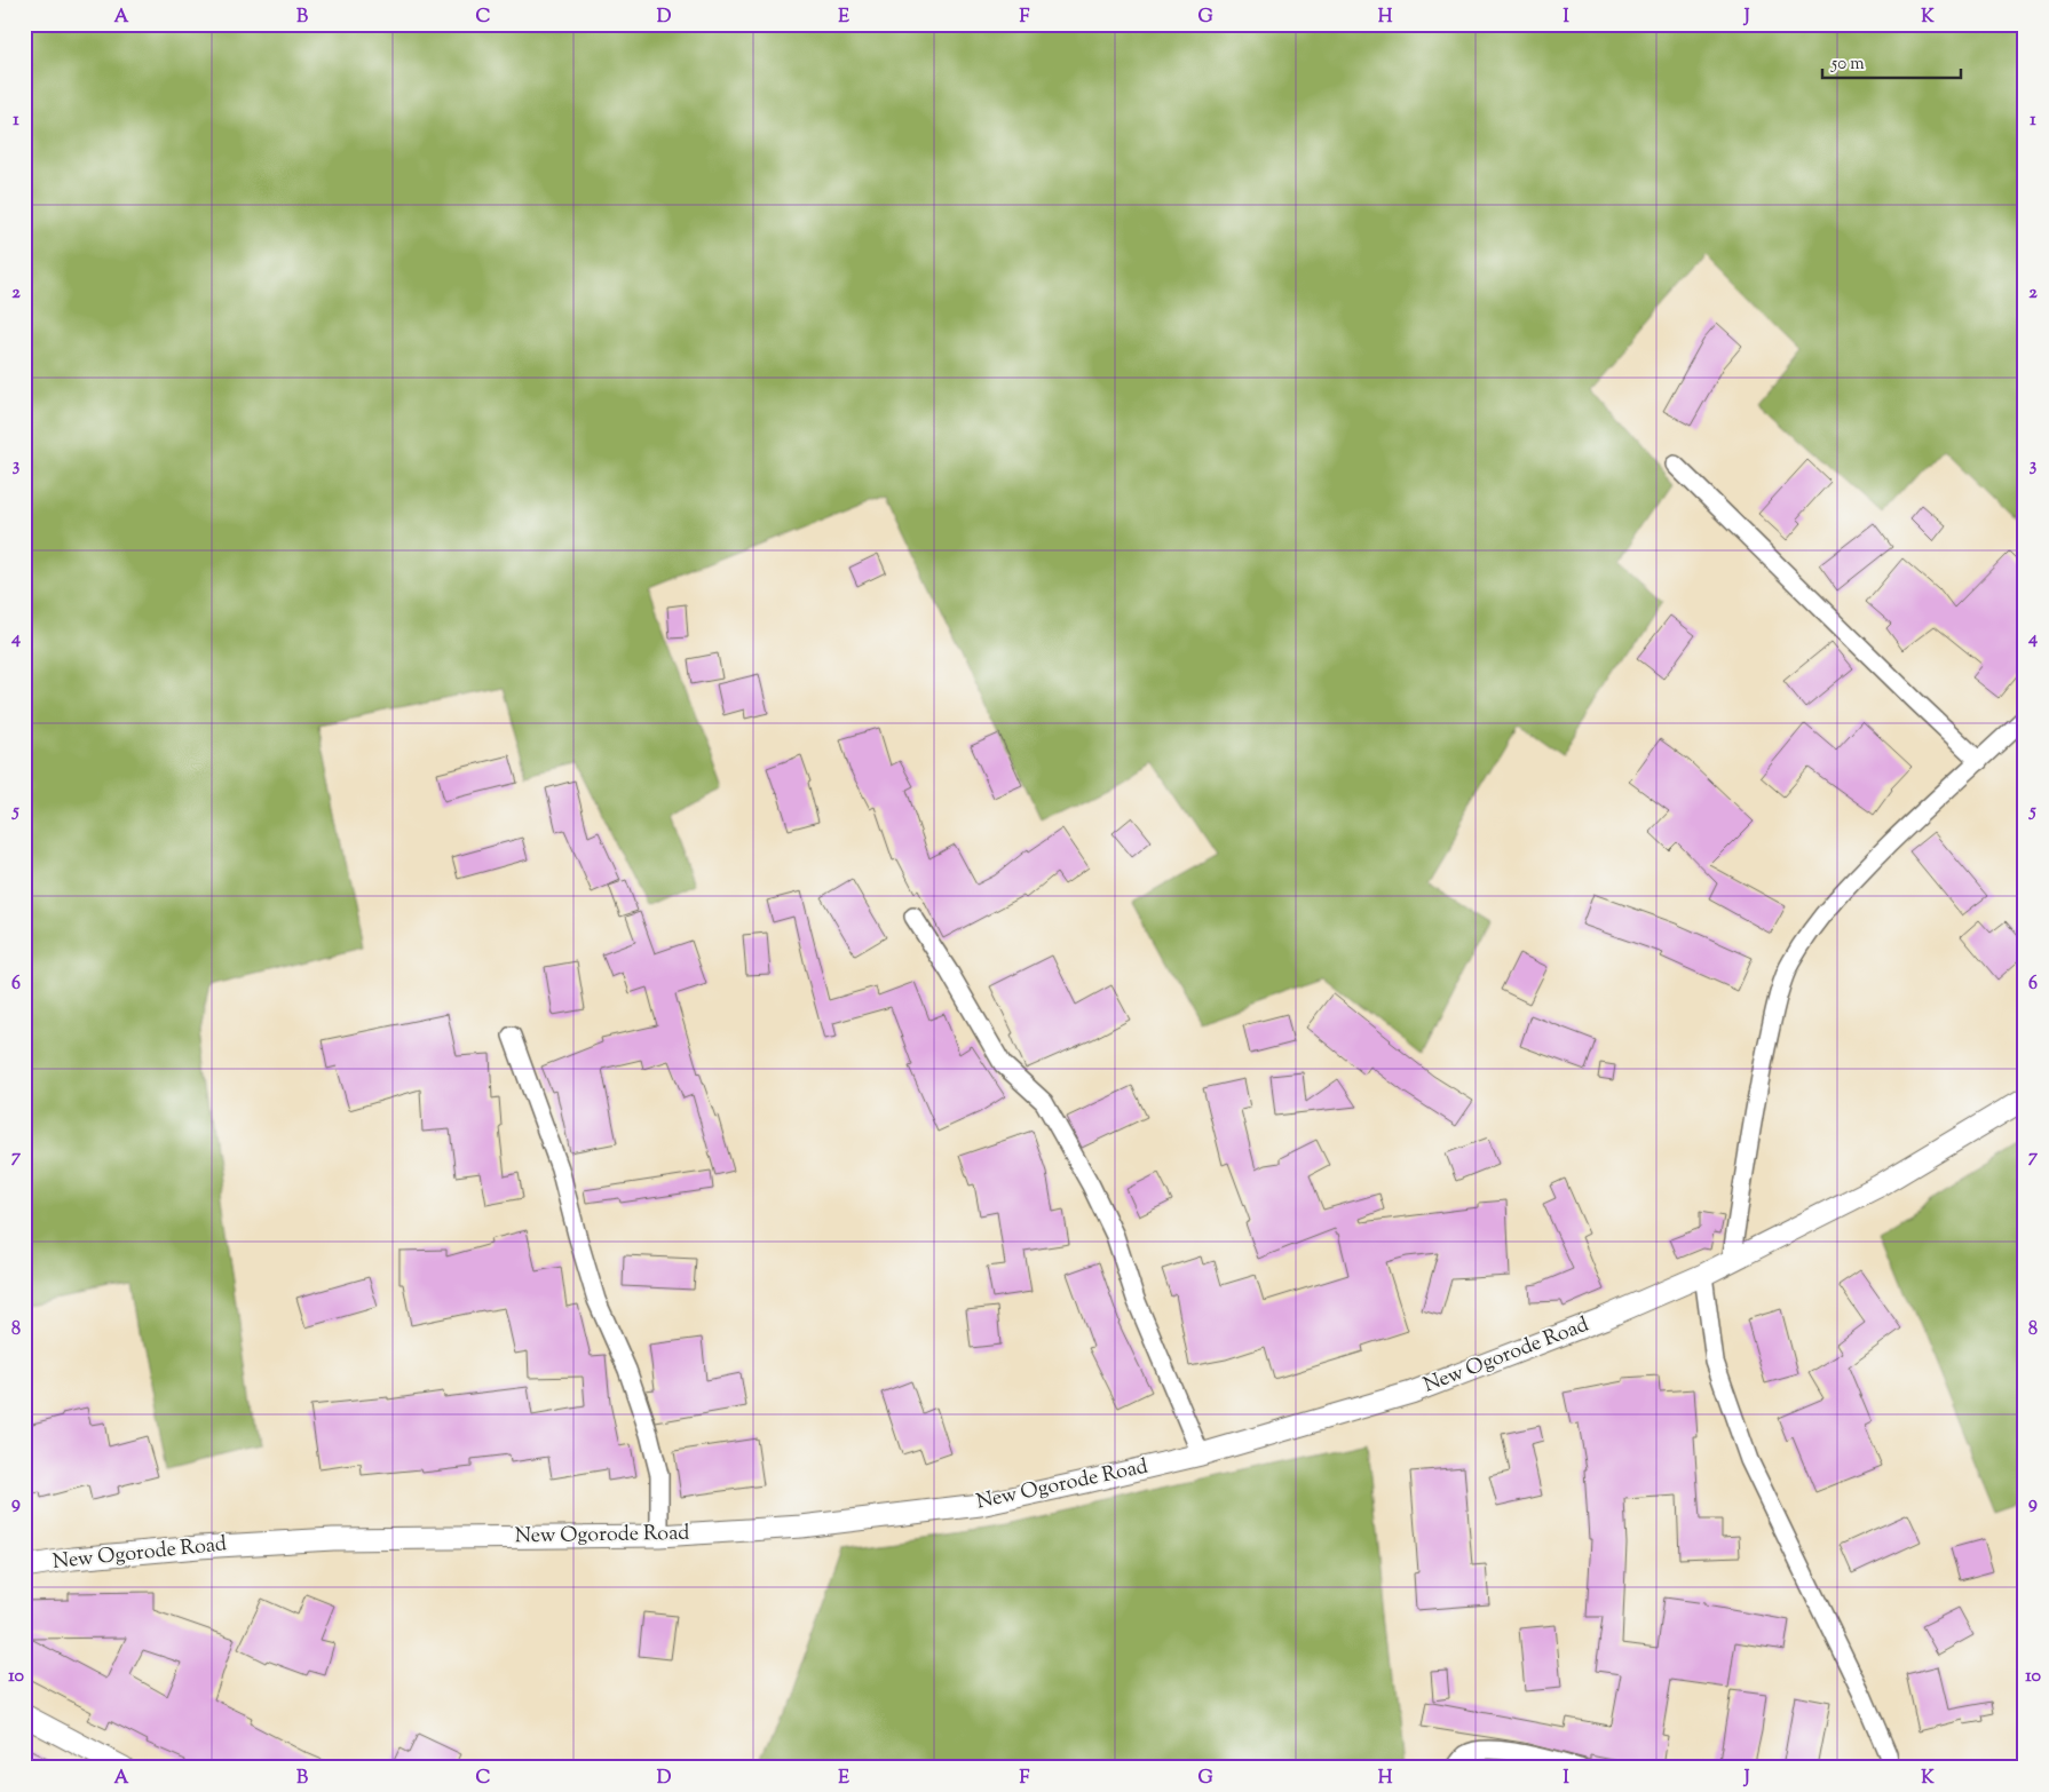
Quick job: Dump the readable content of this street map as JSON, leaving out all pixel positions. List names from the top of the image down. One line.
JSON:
{"streets":{"street":["New Ogorode Road"]},"scale_bar":"50 m","grid":{"columns":["A","B","C","D","E","F","G","H","I","J","K"],"rows":["1","2","3","4","5","6","7","8","9","10"]}}
